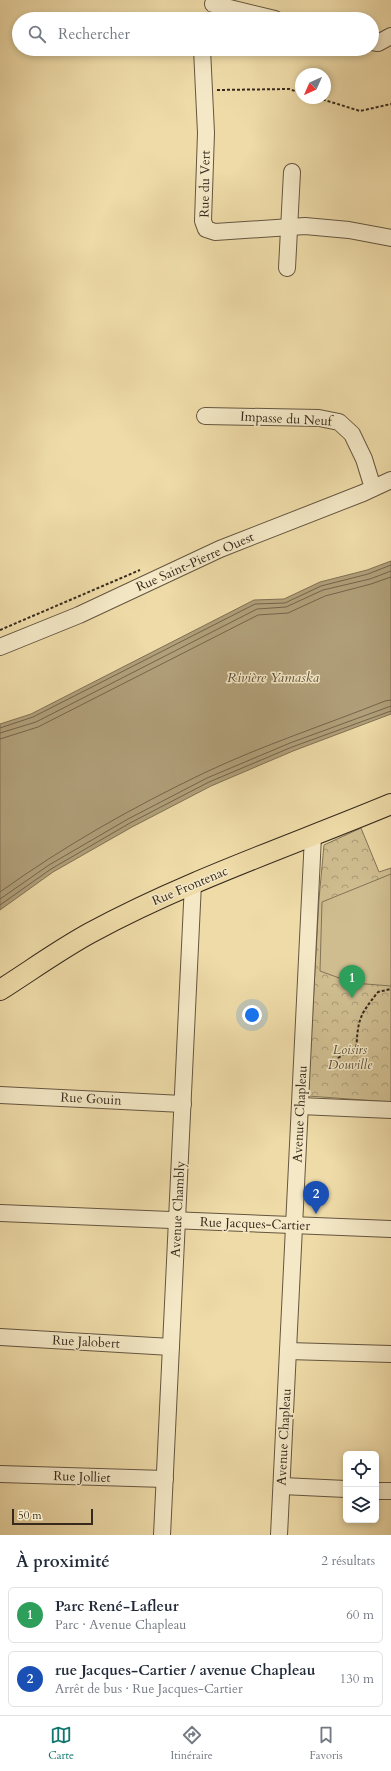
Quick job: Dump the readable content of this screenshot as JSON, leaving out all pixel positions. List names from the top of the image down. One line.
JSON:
{"streets":{"main road":["Rue Frontenac"],"street":["Rue du Vert","Impasse du Neuf","Rue Saint-Pierre Ouest","Rue Gouin","Avenue Chapleau","Avenue Chambly","Rue Jacques-Cartier","Rue Jalobert","Rue Jolliet"]},"crossings":[["Impasse du Neuf","Rue Saint-Pierre Ouest"],["Rue Frontenac","Avenue Chapleau"],["Rue Frontenac","Avenue Chambly"],["Rue Gouin","Avenue Chambly"],["Avenue Chapleau","Rue Jacques-Cartier"],["Avenue Chambly","Rue Jacques-Cartier"],["Avenue Chambly","Rue Jalobert"],["Avenue Chambly","Rue Jolliet"]],"water":["Rivière Yamaska"],"parks":["Loisirs Douville"],"scale_bar":"50 m","north":"bottom left","page":{"search":"Rechercher","pins":["1","2"],"scale":"50 m","heading":["À proximité","2 résultats"],"list":[{"mark":"1","name":"Parc René-Lafleur","note":"Parc · Avenue Chapleau","value":"60 m"},{"mark":"2","name":"rue Jacques-Cartier / avenue Chapleau","note":"Arrêt de bus · Rue Jacques-Cartier","value":"130 m"}],"nav":["Carte","Itinéraire","Favoris"]}}
